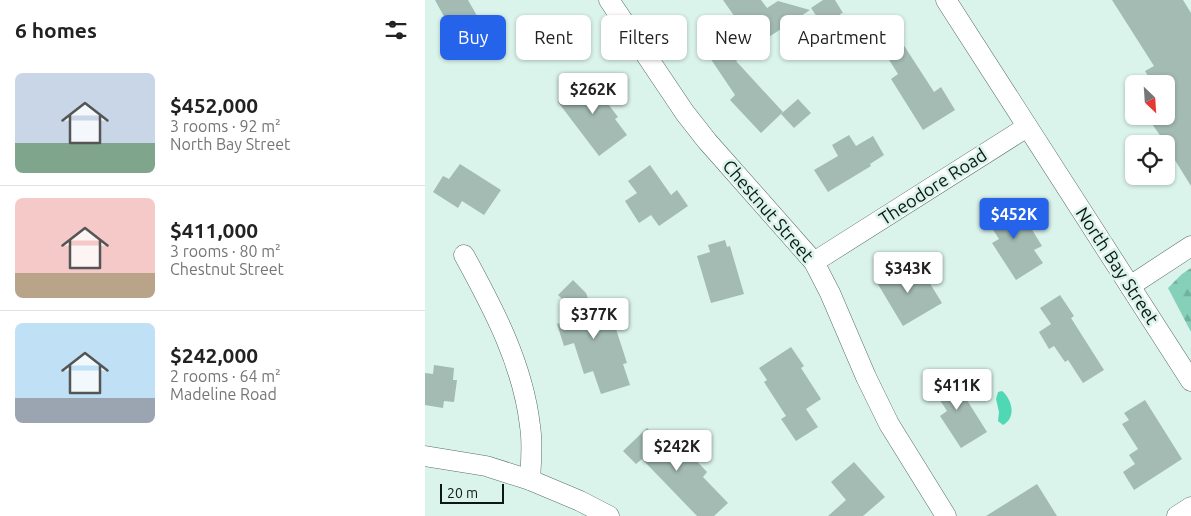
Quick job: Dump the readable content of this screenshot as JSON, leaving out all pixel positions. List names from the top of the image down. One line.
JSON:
{"streets":{"street":["Theodore Road","Chestnut Street","North Bay Street"]},"crossings":[["Theodore Road","Chestnut Street"],["Theodore Road","North Bay Street"]],"scale_bar":"20 m","north":"bottom right","page":{"heading":"6 homes","chip":["Buy","Rent","Filters","New","Apartment"],"list":[{"name":"$452,000","note":"3 rooms · 92 m² · North Bay Street"},{"name":"$411,000","note":"3 rooms · 80 m² · Chestnut Street"},{"name":"$242,000","note":"2 rooms · 64 m² · Madeline Road"}],"price":["$262K","$452K","$343K","$377K","$411K","$242K"],"scale":"20 m"}}
